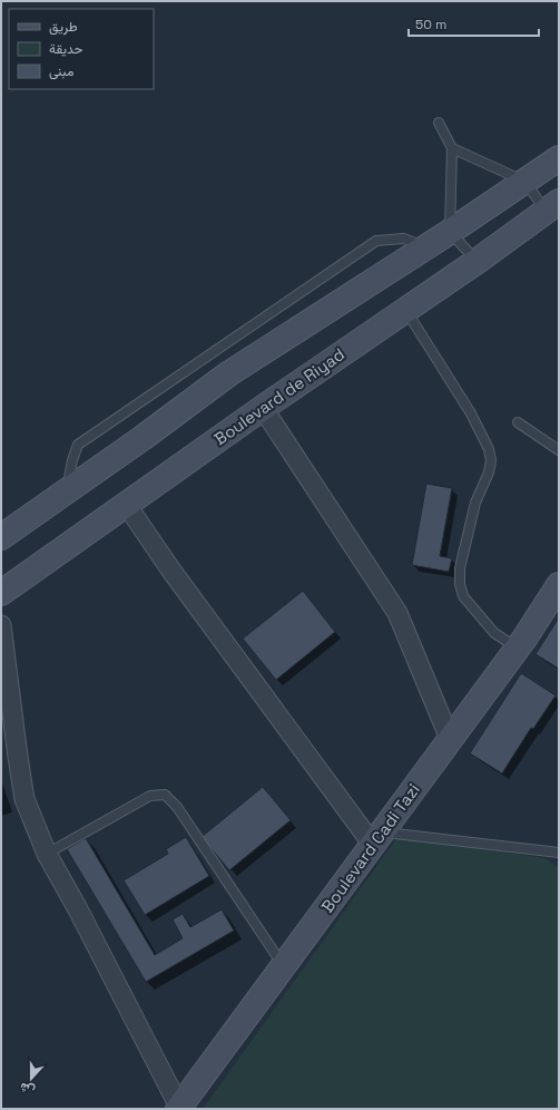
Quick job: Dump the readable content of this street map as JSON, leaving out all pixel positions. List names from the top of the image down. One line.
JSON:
{"streets":{"main road":["Boulevard de Riyad","Boulevard Cadi Tazi"]},"legend":["طريق","حديقة","مبنى"],"scale_bar":"50 m","north":"bottom"}
